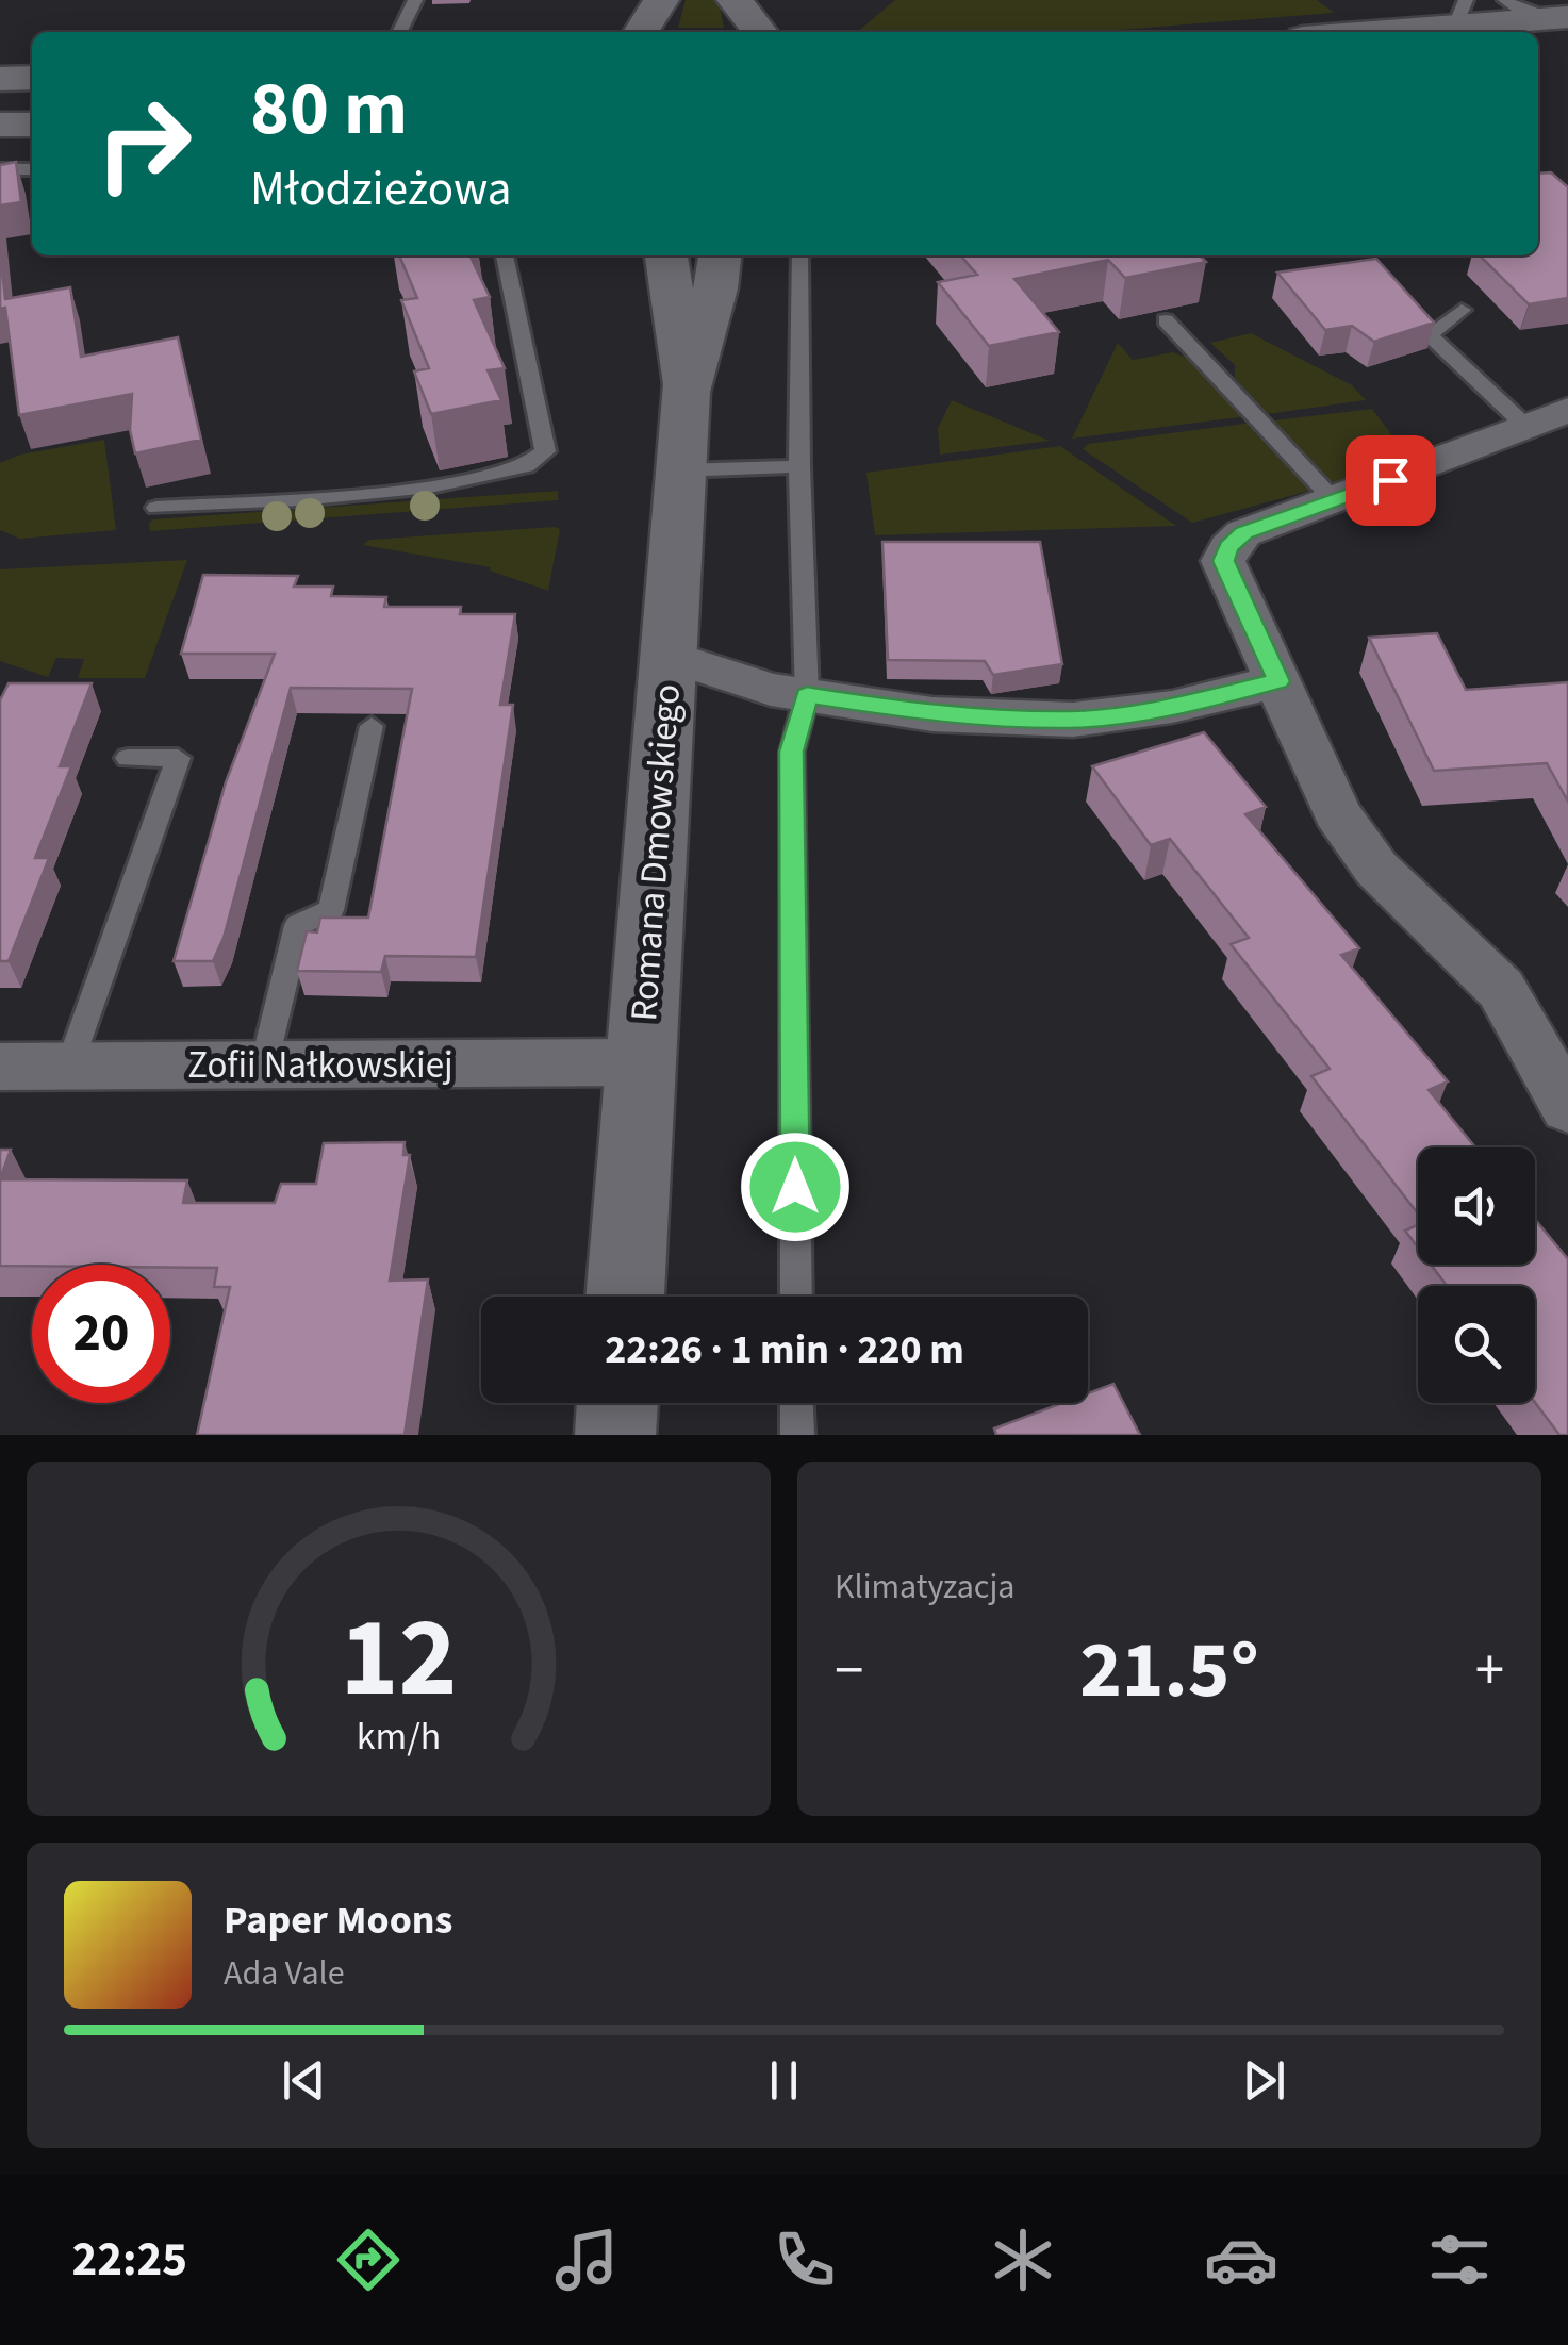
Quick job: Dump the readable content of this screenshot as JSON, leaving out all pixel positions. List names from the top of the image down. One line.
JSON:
{"streets":{"street":["Romana Dmowskiego","Zofii Nałkowskiej"]},"crossings":[["Romana Dmowskiego","Zofii Nałkowskiej"]],"page":{"turn":["80 m","Młodzieżowa"],"limit":"20","trip":"22:26 · 1 min · 220 m","tile":"Klimatyzacja","heat":["−","21.5°","+"],"song":["Paper Moons","Ada Vale"],"tabs":"22:25","gauge":["12","km/h"]}}
